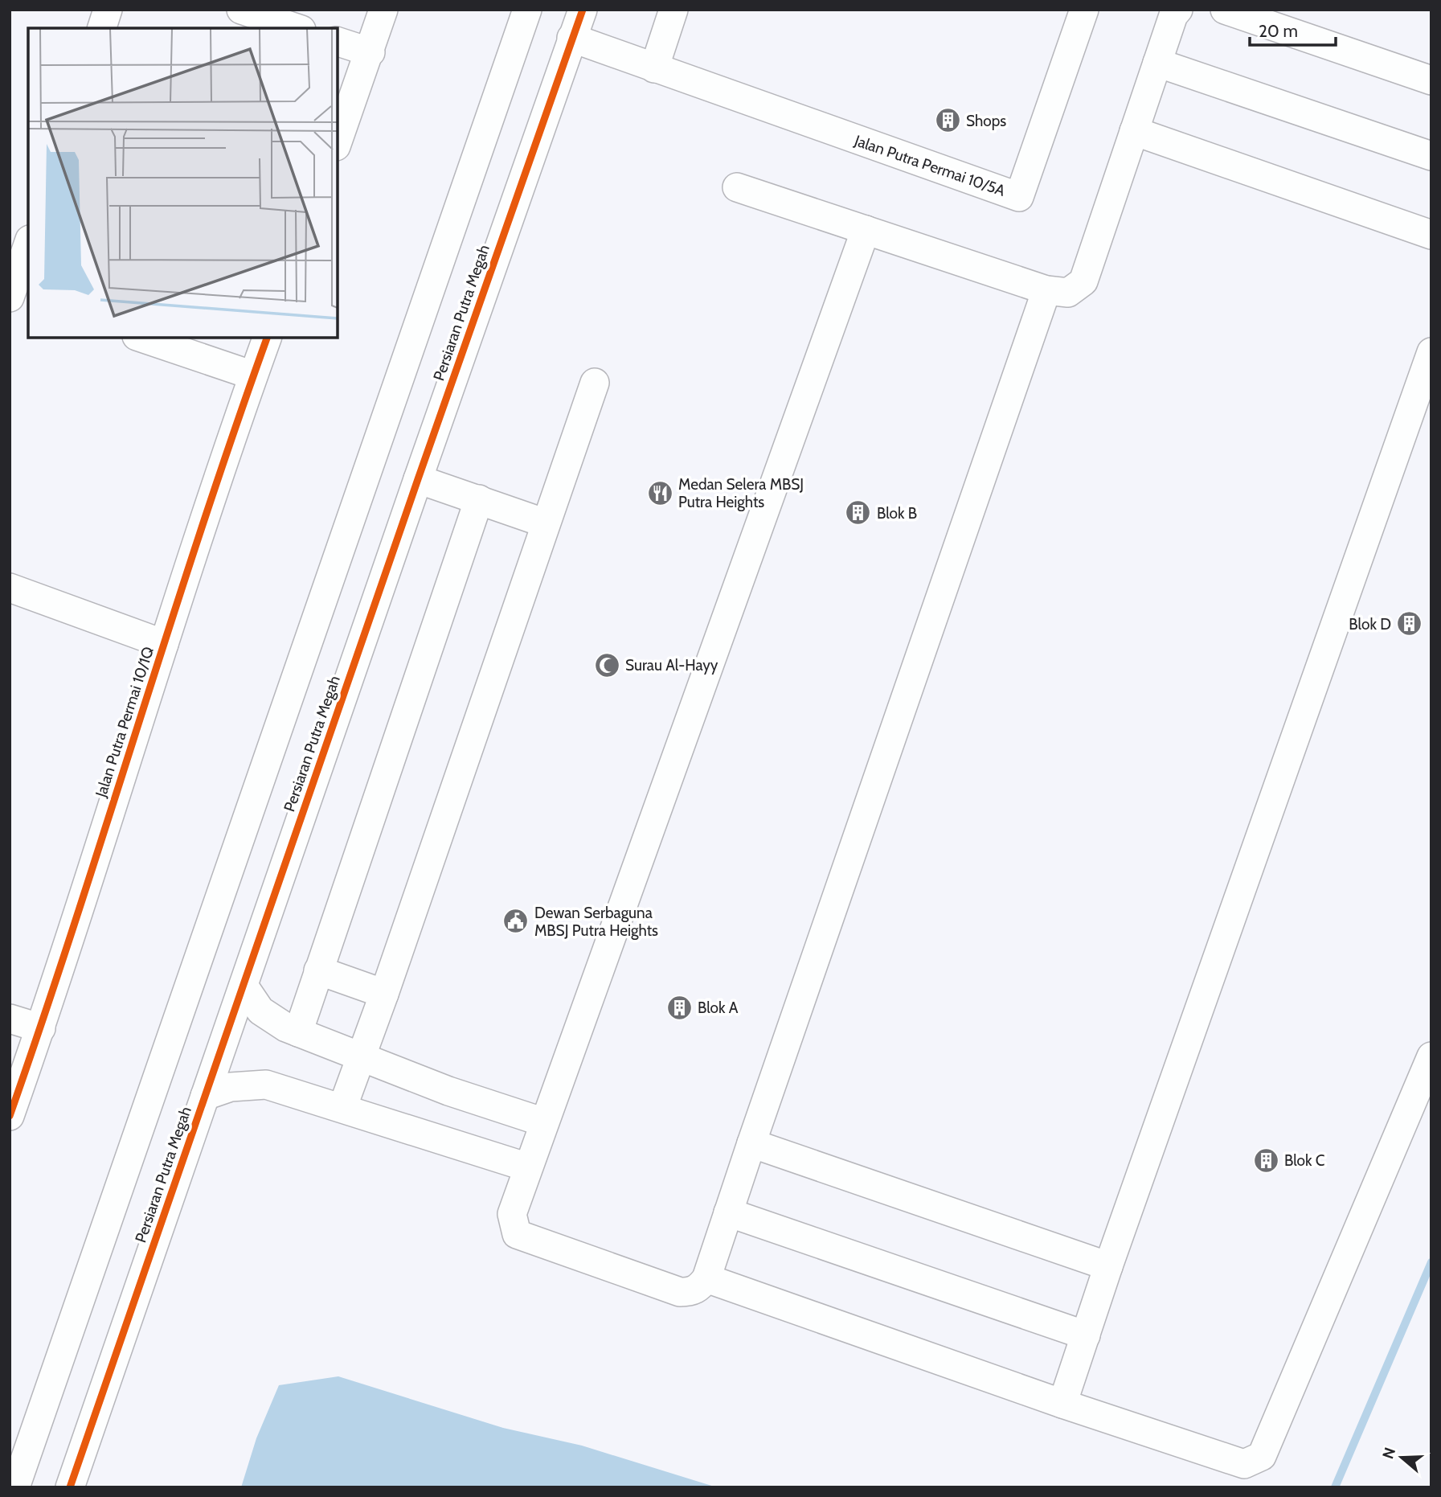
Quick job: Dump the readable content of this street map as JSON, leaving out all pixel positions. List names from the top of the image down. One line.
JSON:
{"streets":{"street":["Jalan Putra Permai 10/5A","Persiaran Putra Megah","Jalan Putra Permai 10/1Q"]},"crossings":[["Jalan Putra Permai 10/5A","Persiaran Putra Megah"]],"places":{"building":["Shops","Blok B","Blok D","Blok A","Blok C"],"restaurant":["Medan Selera MBSJ Putra Heights"],"mosque":["Surau Al-Hayy"],"public building":["Dewan Serbaguna MBSJ Putra Heights"]},"scale_bar":"20 m","north":"left"}
